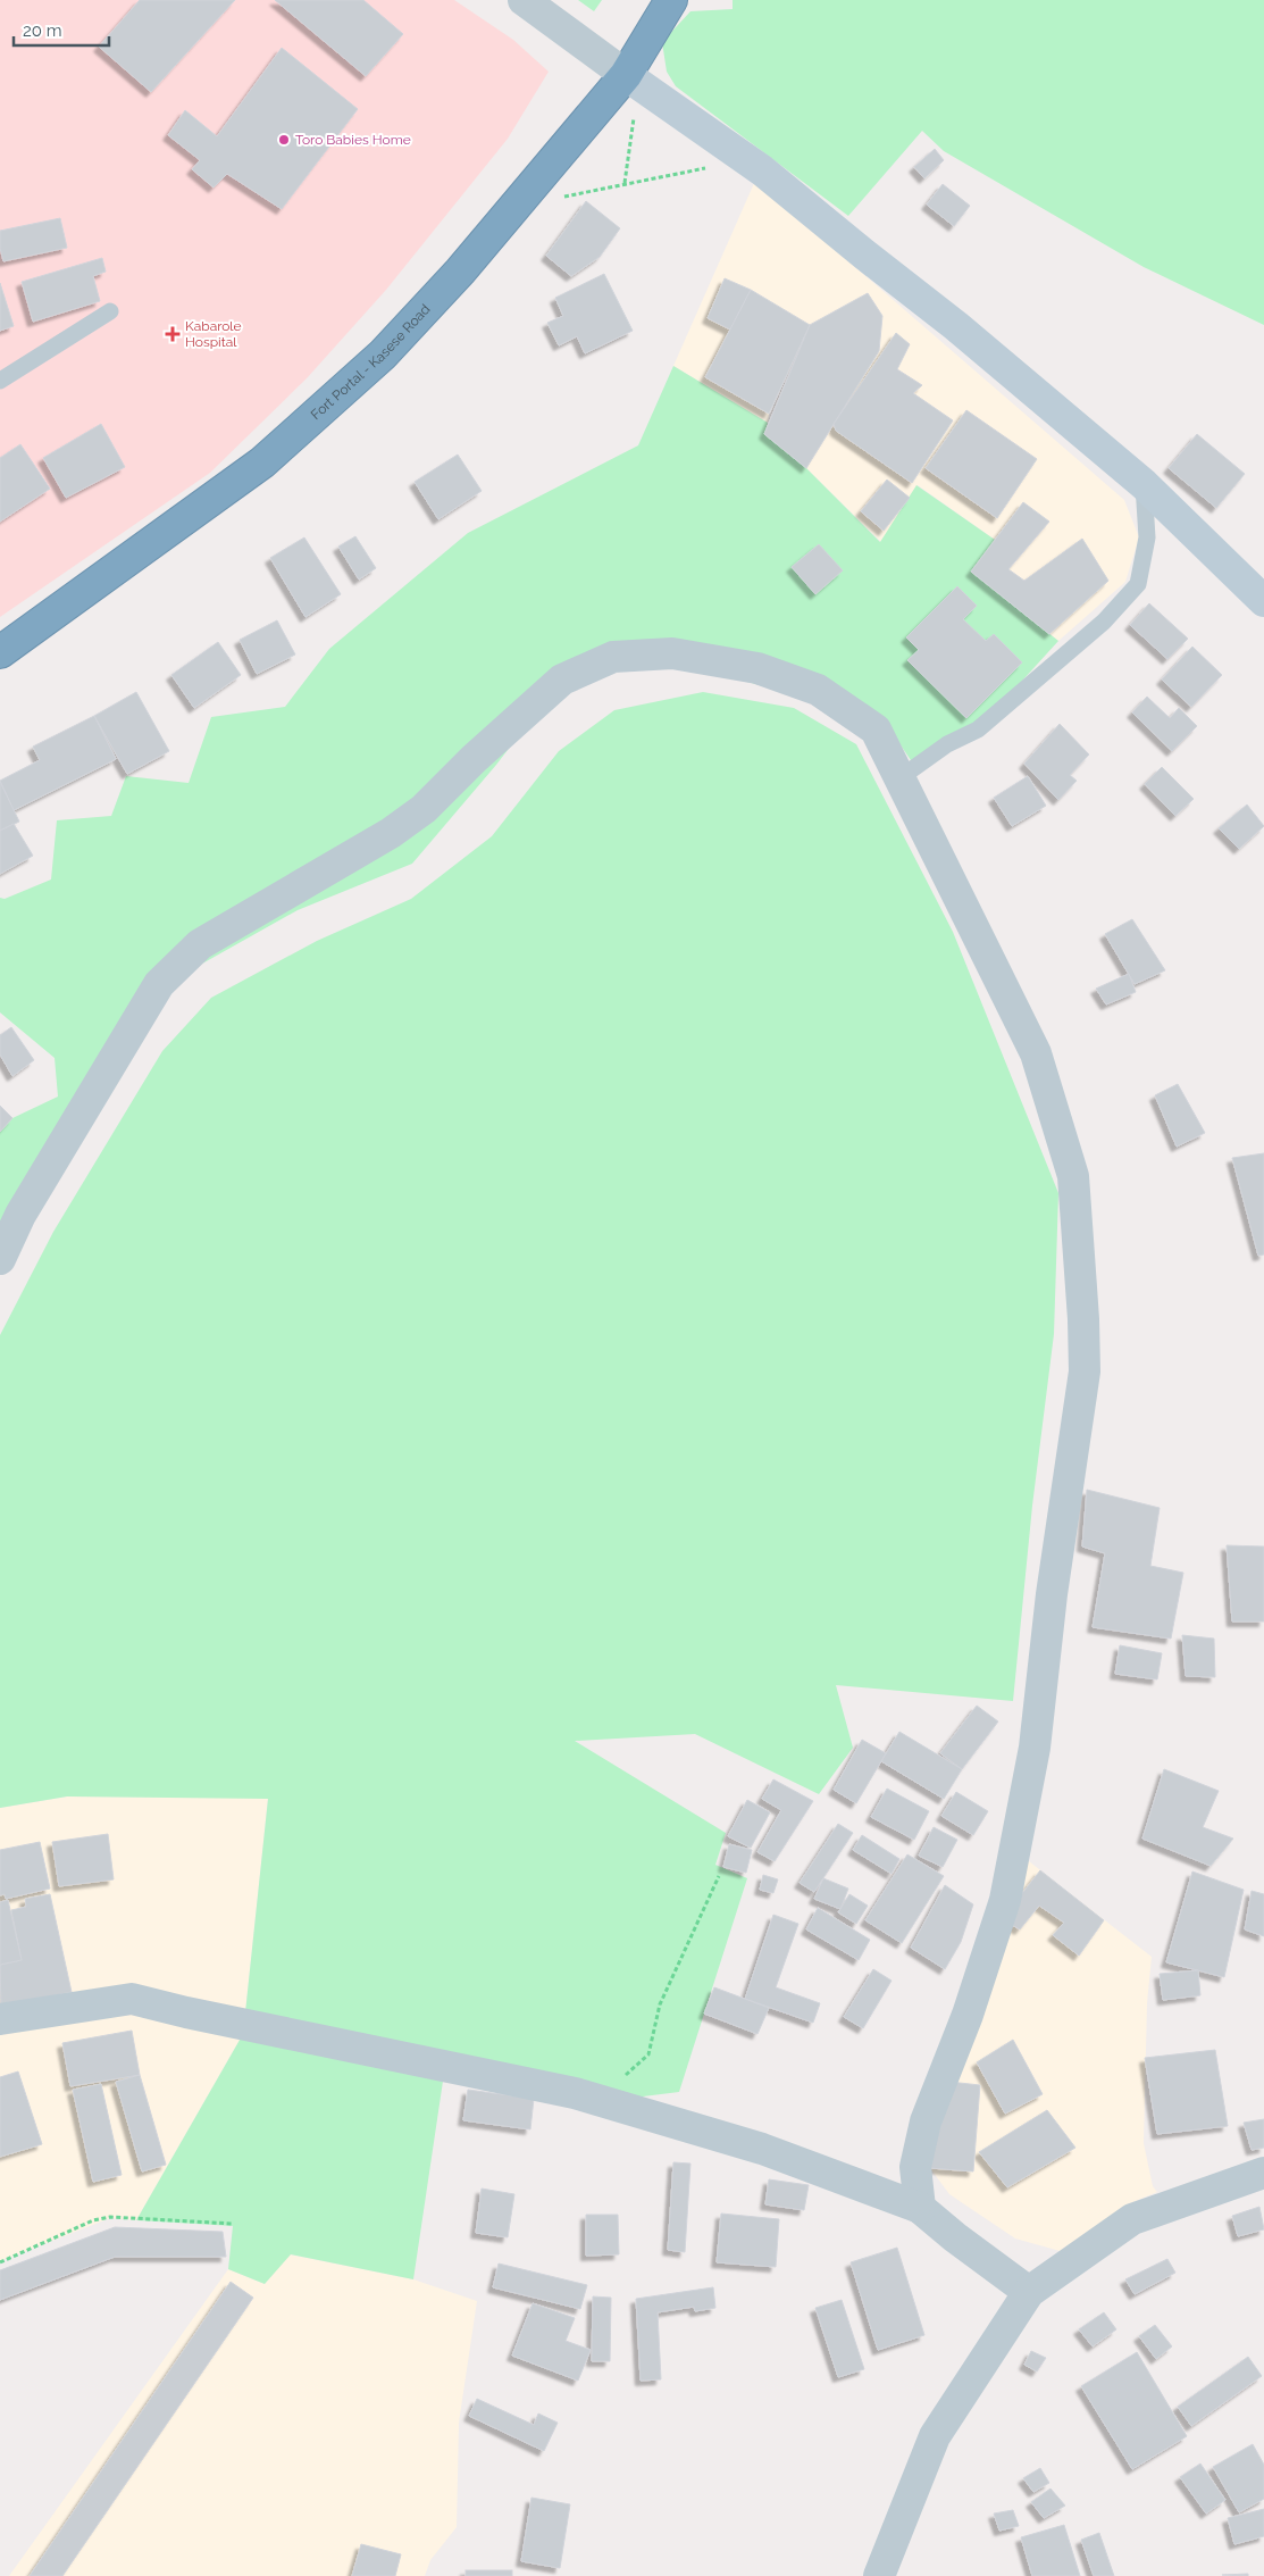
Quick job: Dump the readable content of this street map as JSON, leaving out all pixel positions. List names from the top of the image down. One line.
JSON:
{"streets":{"highway":["Fort Portal - Kasese Road"]},"places":{"other":["Toro Babies Home"],"health":["Kabarole Hospital"]},"scale_bar":"20 m"}
